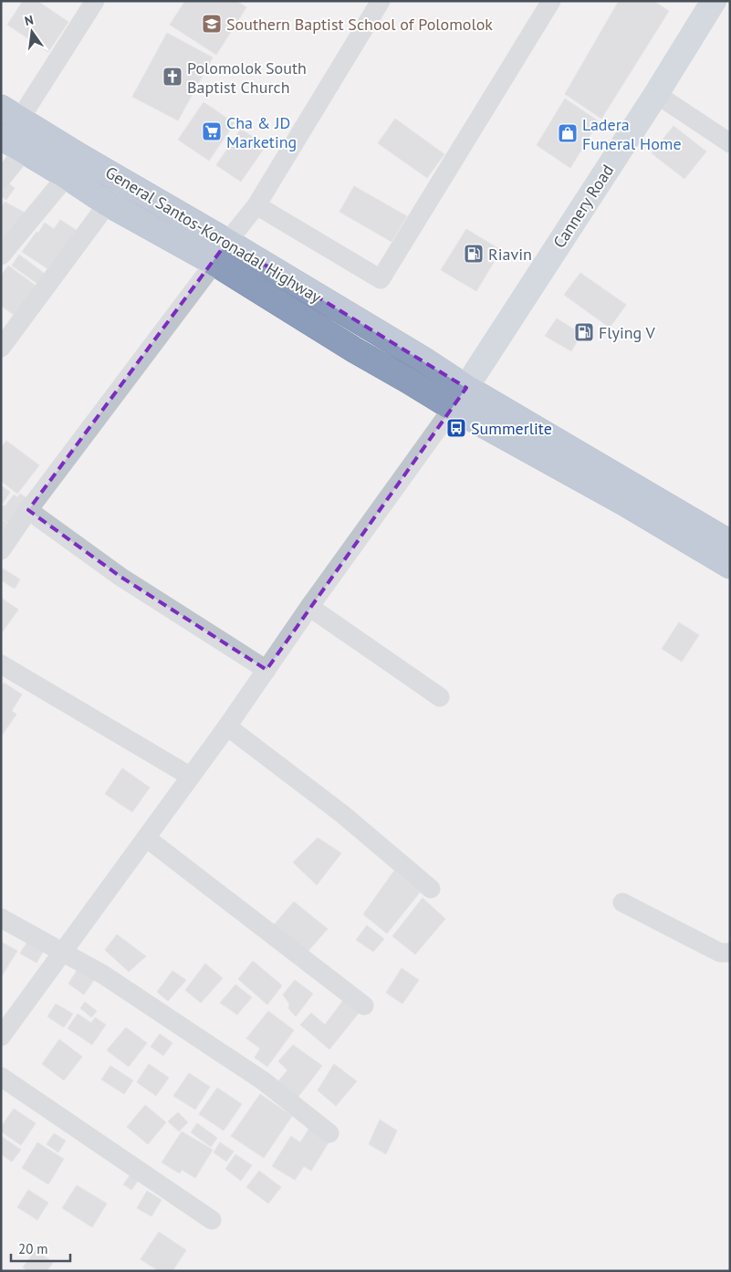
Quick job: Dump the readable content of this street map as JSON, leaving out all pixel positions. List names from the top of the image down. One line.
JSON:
{"streets":{"highway":["General Santos-Koronadal Highway"],"main road":["Cannery Road"]},"crossings":[["Cannery Road","General Santos-Koronadal Highway"]],"places":{"school or university":["Southern Baptist School of Polomolok"],"church":["Polomolok South Baptist Church"],"supermarket":["Cha & JD Marketing"],"shop":["Ladera Funeral Home"],"fuel station":["Riavin","Flying V"],"bus stop":["Summerlite"]},"scale_bar":"20 m","north":"top"}
